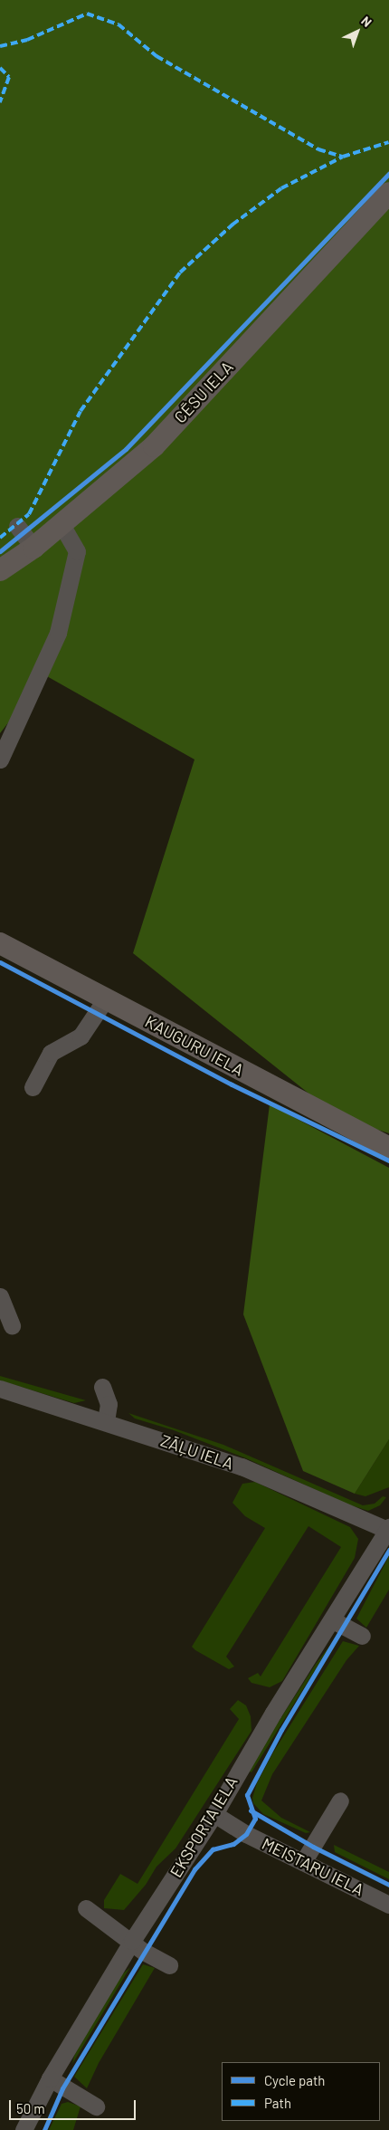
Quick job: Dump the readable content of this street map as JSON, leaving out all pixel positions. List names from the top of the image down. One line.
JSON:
{"streets":{"main road":["CĒSU IELA","KAUGURU IELA"],"street":["ZĀĻU IELA","EKSPORTA IELA","MEISTARU IELA"]},"crossings":[["ZĀĻU IELA","EKSPORTA IELA"],["EKSPORTA IELA","MEISTARU IELA"]],"legend":["Cycle path","Path"],"scale_bar":"50 m","north":"top right"}
